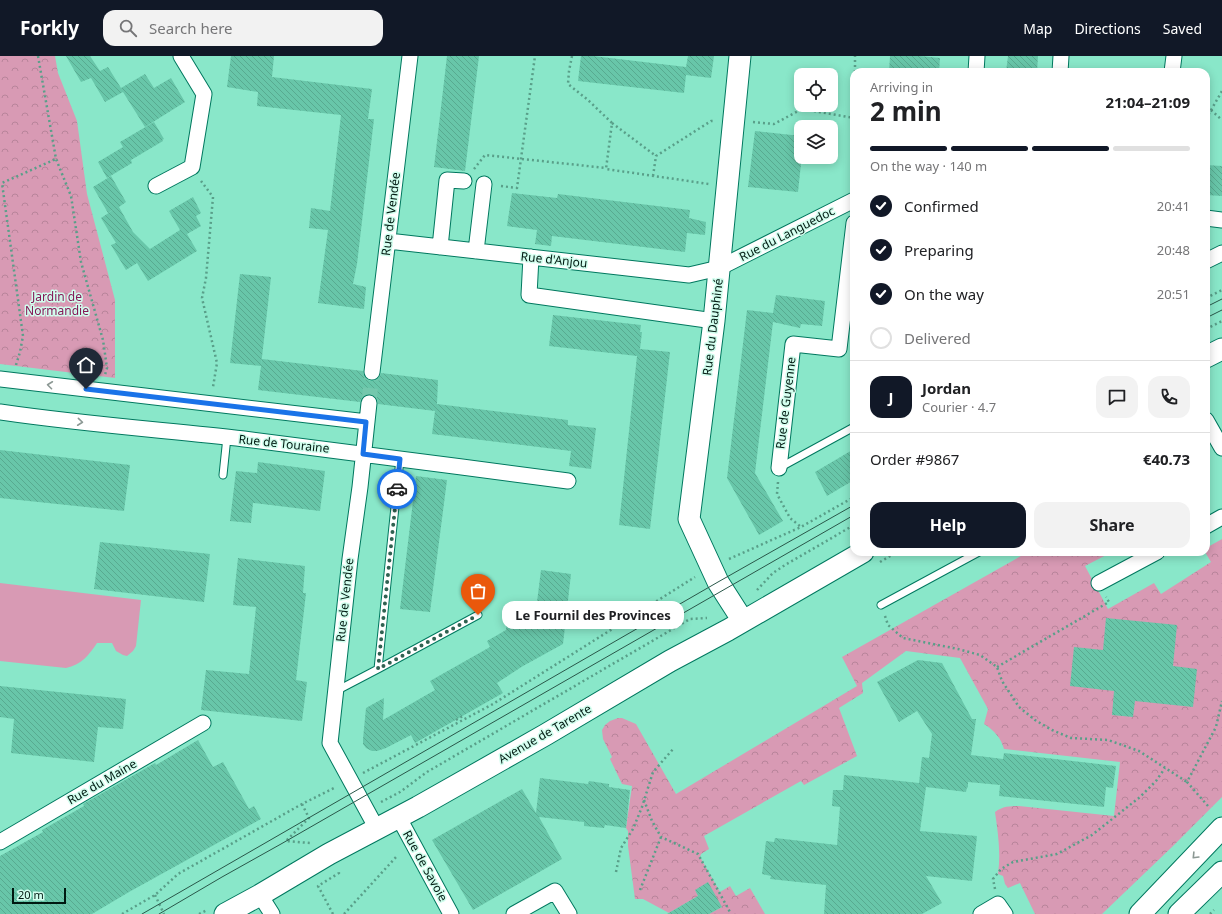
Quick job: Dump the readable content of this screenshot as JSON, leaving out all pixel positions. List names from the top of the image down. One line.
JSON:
{"streets":{"street":["Rue de Vendée","Rue du Languedoc","Rue d'Anjou","Rue du Dauphiné","Rue de Guyenne","Rue de Touraine","Avenue de Tarente","Rue du Maine","Rue de Savoie"]},"crossings":[["Rue de Vendée","Rue d'Anjou"],["Rue de Vendée","Rue de Touraine"],["Rue de Vendée","Avenue de Tarente"],["Rue du Languedoc","Rue d'Anjou"],["Rue du Languedoc","Rue du Dauphiné"],["Rue d'Anjou","Rue du Dauphiné"],["Rue du Dauphiné","Avenue de Tarente"],["Avenue de Tarente","Rue de Savoie"]],"parks":["Jardin de Normandie"],"places":["Le Fournil des Provinces"],"scale_bar":"20 m","page":{"header":"Forkly","search":"Search here","nav":["Map","Directions","Saved"],"heading":["2 min","Arriving in","21:04–21:09"],"panel":["Jordan","Courier · 4.7","Order #9867","€40.73"],"bar":"On the way · 140 m","list":[["Confirmed","20:41"],["Preparing","20:48"],["On the way","20:51"],"Delivered"],"round":"J","buttons":["Help","Share"],"bubble":"Le Fournil des Provinces","scale":"20 m"}}
